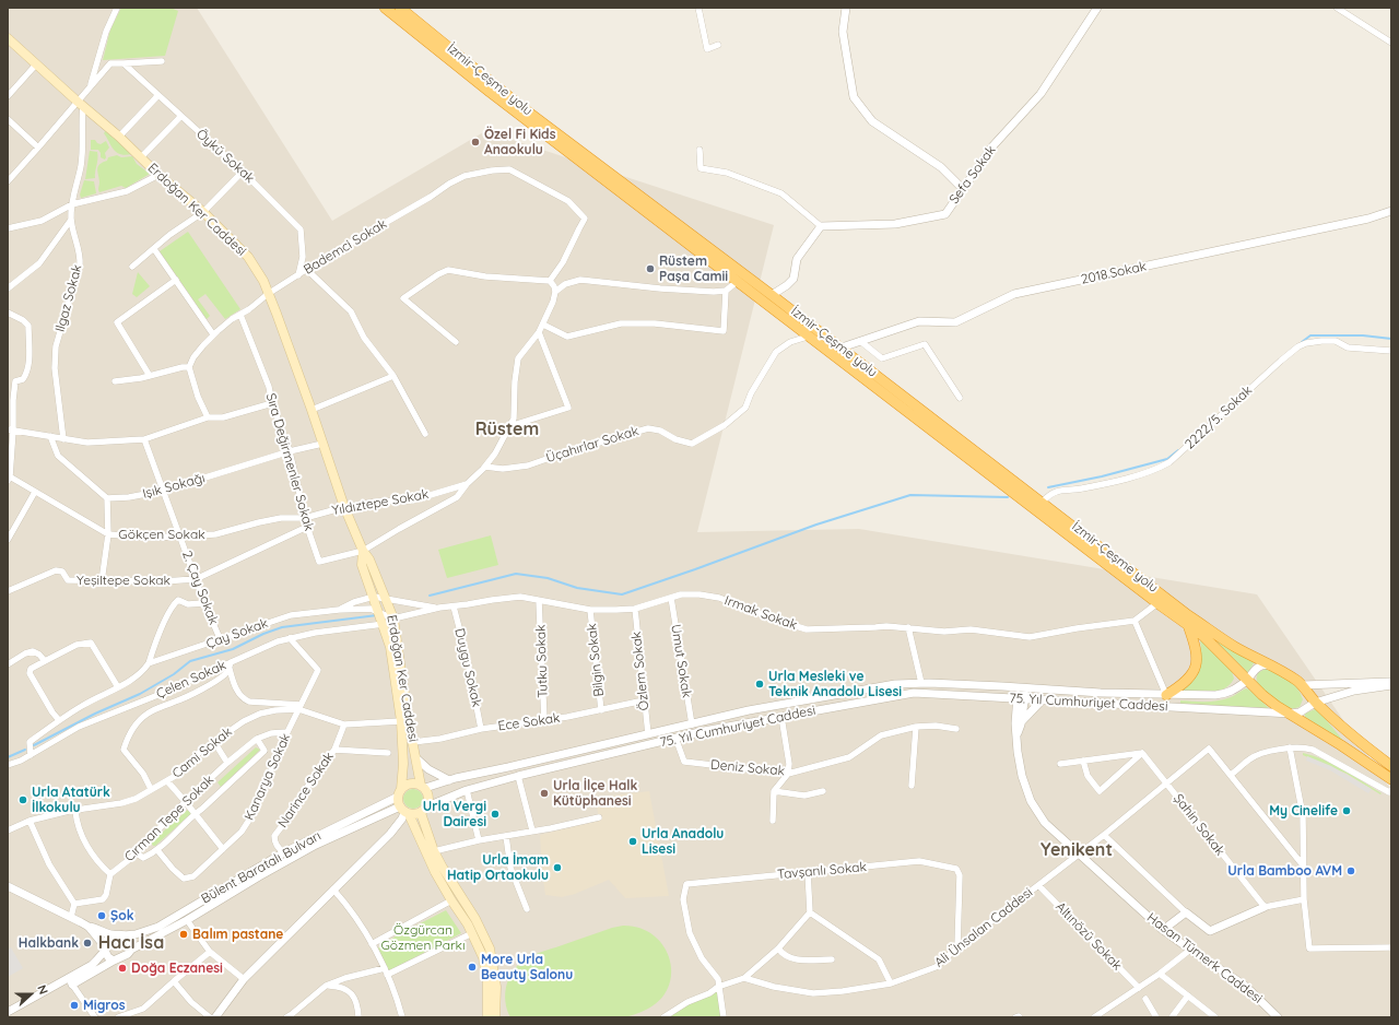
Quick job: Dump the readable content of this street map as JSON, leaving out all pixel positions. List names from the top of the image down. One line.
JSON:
{"streets":{"highway":["İzmir-Çeşme yolu"],"main road":["Erdoğan Ker Caddesi"],"street":["Öykü Sokak","Sefa Sokak","Bademci Sokak","2018.Sokak","Ilgaz Sokak","2222/5. Sokak","Üçahırlar Sokak","Sıra Değirmenler Sokak","Işık Sokağı","Yıldıztepe Sokak","Gökçen Sokak","Yeşiltepe Sokak","2. Çay Sokak","Irmak Sokak","Çay Sokak","Bilgin Sokak","Tutku Sokak","Umut Sokak","Duygu Sokak","Özlem Sokak","Çelen Sokak","75. Yıl Cumhuriyet Caddesi","Ece Sokak","Cami Sokak","Deniz Sokak","Kanarya Sokak","Narince Sokak","Cırman Tepe Sokak","Şahin Sokak","Bülent Baratalı Bulvarı","Tavşanlı Sokak","Ali Ünsalan Caddesi","Altınözü Sokak","Hasan Tümerk Caddesi"]},"crossings":[["İzmir-Çeşme yolu","2018.Sokak"],["İzmir-Çeşme yolu","2222/5. Sokak"],["İzmir-Çeşme yolu","Üçahırlar Sokak"],["İzmir-Çeşme yolu","75. Yıl Cumhuriyet Caddesi"],["Öykü Sokak","Bademci Sokak"],["Erdoğan Ker Caddesi","Bademci Sokak"],["Erdoğan Ker Caddesi","Ilgaz Sokak"],["Erdoğan Ker Caddesi","Sıra Değirmenler Sokak"],["Erdoğan Ker Caddesi","Işık Sokağı"],["Erdoğan Ker Caddesi","Yıldıztepe Sokak"],["Erdoğan Ker Caddesi","Çelen Sokak"],["Erdoğan Ker Caddesi","75. Yıl Cumhuriyet Caddesi"],["Erdoğan Ker Caddesi","Ece Sokak"],["Erdoğan Ker Caddesi","Cami Sokak"],["Erdoğan Ker Caddesi","Bülent Baratalı Bulvarı"],["Bademci Sokak","Sıra Değirmenler Sokak"],["Üçahırlar Sokak","Yıldıztepe Sokak"],["Sıra Değirmenler Sokak","Işık Sokağı"],["Sıra Değirmenler Sokak","Yıldıztepe Sokak"],["Sıra Değirmenler Sokak","Gökçen Sokak"],["Işık Sokağı","2. Çay Sokak"],["Yıldıztepe Sokak","Gökçen Sokak"],["Gökçen Sokak","2. Çay Sokak"],["Yeşiltepe Sokak","2. Çay Sokak"],["2. Çay Sokak","Çay Sokak"],["Irmak Sokak","Bilgin Sokak"],["Irmak Sokak","Tutku Sokak"],["Irmak Sokak","Umut Sokak"],["Irmak Sokak","Duygu Sokak"],["Irmak Sokak","Özlem Sokak"],["Bilgin Sokak","Ece Sokak"],["Tutku Sokak","Ece Sokak"],["Umut Sokak","75. Yıl Cumhuriyet Caddesi"],["Duygu Sokak","Ece Sokak"],["Özlem Sokak","75. Yıl Cumhuriyet Caddesi"],["Özlem Sokak","Ece Sokak"],["Çelen Sokak","Cami Sokak"],["Çelen Sokak","Kanarya Sokak"],["75. Yıl Cumhuriyet Caddesi","Deniz Sokak"],["75. Yıl Cumhuriyet Caddesi","Bülent Baratalı Bulvarı"],["75. Yıl Cumhuriyet Caddesi","Hasan Tümerk Caddesi"],["Cami Sokak","Kanarya Sokak"],["Cami Sokak","Narince Sokak"],["Kanarya Sokak","Cırman Tepe Sokak"],["Narince Sokak","Bülent Baratalı Bulvarı"],["Şahin Sokak","Ali Ünsalan Caddesi"],["Tavşanlı Sokak","Ali Ünsalan Caddesi"],["Ali Ünsalan Caddesi","Altınözü Sokak"],["Ali Ünsalan Caddesi","Hasan Tümerk Caddesi"]],"districts":["Rüstem","Yenikent","Hacı İsa"],"parks":["Özgürcan Gözmen Parkı"],"places":["Özel Fi Kids Anaokulu","Rüstem Paşa Camii","Urla Mesleki ve Teknik Anadolu Lisesi","Urla İlçe Halk Kütüphanesi","Urla Atatürk İlkokulu","My Cinelife","Urla Vergi Dairesi","Urla Anadolu Lisesi","Urla İmam Hatip Ortaokulu","Urla Bamboo AVM","Şok","Balım pastane","Halkbank","More Urla Beauty Salonu","Doğa Eczanesi","Migros"],"north":"right"}
